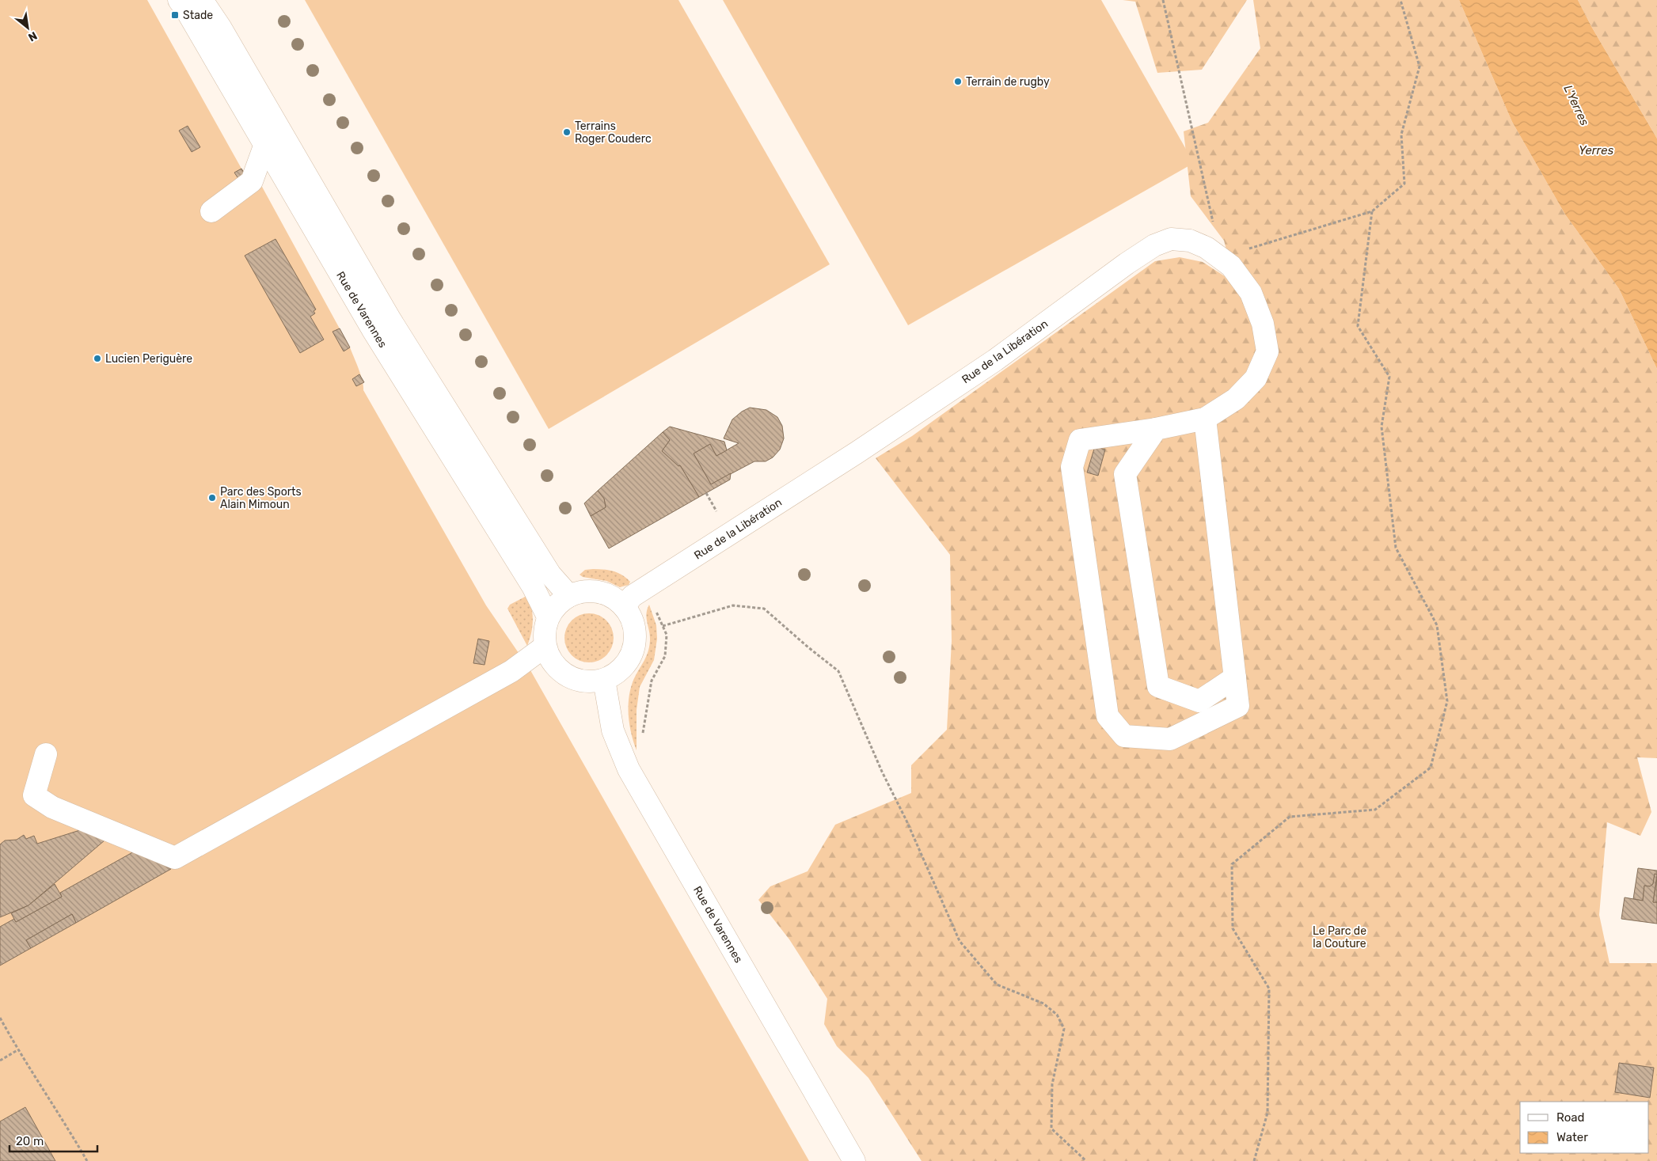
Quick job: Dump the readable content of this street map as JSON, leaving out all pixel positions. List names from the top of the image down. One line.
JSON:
{"streets":{"street":["Rue de Varennes","Rue de la Libération"]},"crossings":[["Rue de Varennes","Rue de la Libération"]],"water":["L'Yerres","Yerres"],"parks":["Le Parc de la Couture"],"places":{"transit":["Stade"],"other":["Terrain de rugby","Terrains Roger Couderc","Lucien Periguère","Parc des Sports Alain Mimoun"]},"legend":["Road","Water"],"scale_bar":"20 m","north":"bottom right"}
